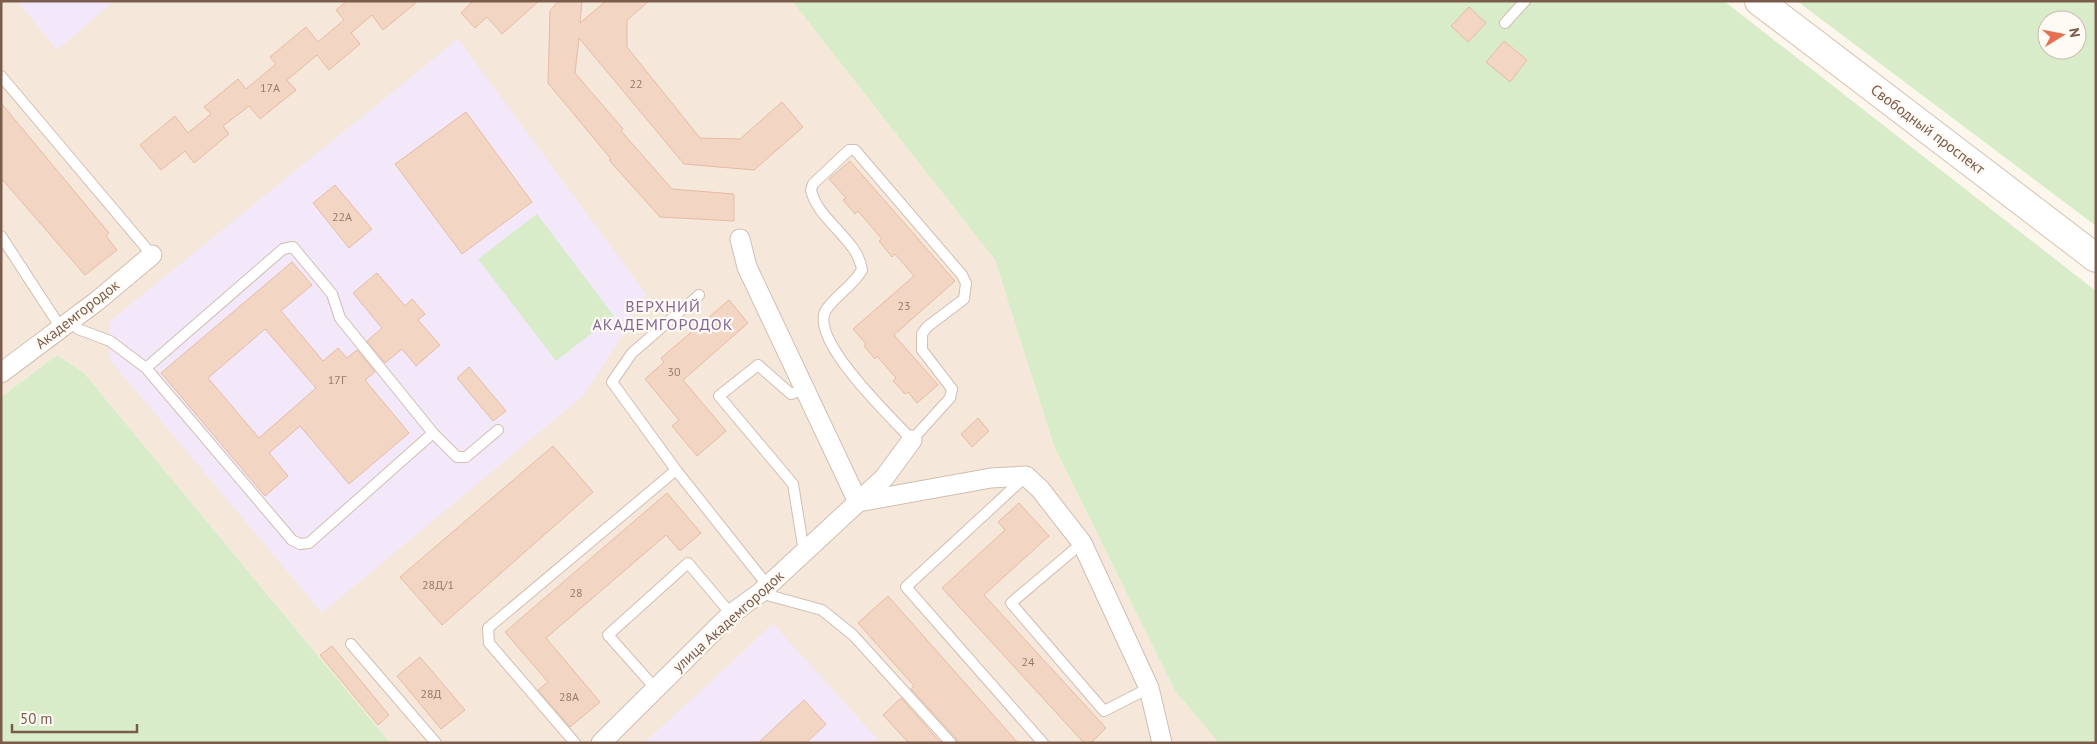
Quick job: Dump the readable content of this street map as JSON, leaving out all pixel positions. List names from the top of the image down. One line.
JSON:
{"streets":{"main road":["Свободный проспект"],"street":["Академгородок","улица Академгородок"]},"districts":["ВЕРХНИЙ АКАДЕМГОРОДОК"],"house_numbers":["22","17А","22А","23","30","17Г","28Д/1","28","24","28Д","28А"],"scale_bar":"50 m","north":"right"}
